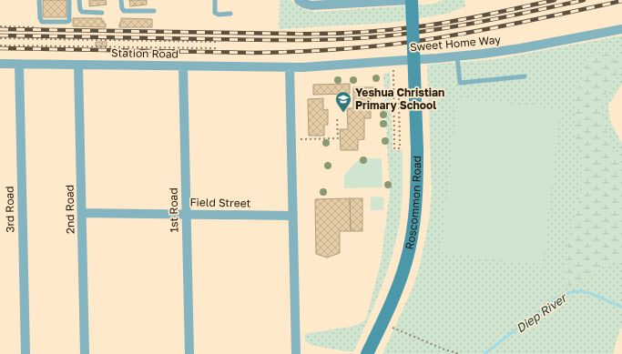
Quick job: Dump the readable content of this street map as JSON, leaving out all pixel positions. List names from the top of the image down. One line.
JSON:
{"streets":{"street":["Sweet Home Way","Station Road","Field Street","Roscommon Road","3rd Road","2nd Road","1st Road"]},"crossings":[["Sweet Home Way","Station Road"],["Station Road","3rd Road"],["Station Road","2nd Road"],["Station Road","1st Road"],["Field Street","2nd Road"],["Field Street","1st Road"]],"water":["Diep River"],"places":{"school or university":["Yeshua Christian Primary School"]}}
